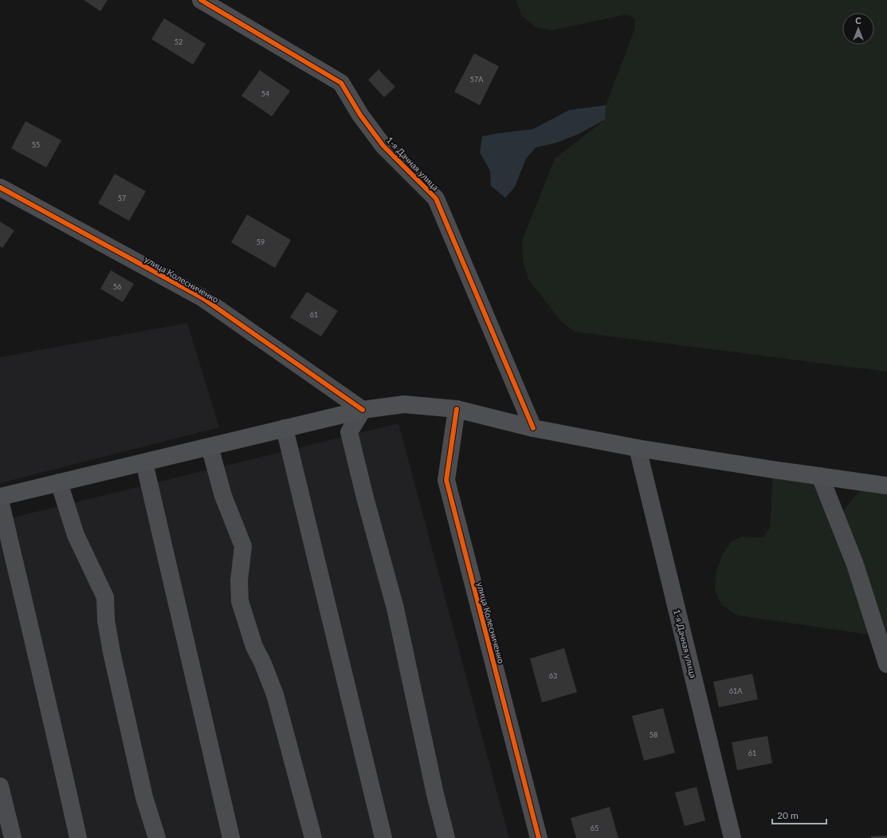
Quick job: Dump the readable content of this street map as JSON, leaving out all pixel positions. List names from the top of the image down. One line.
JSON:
{"streets":{"street":["1-я Дачная улица","улица Колесниченко"]},"house_numbers":["52","57А","54","55","57","59","56","61","63","61А","58","61","65"],"scale_bar":"20 m","north":"top"}
